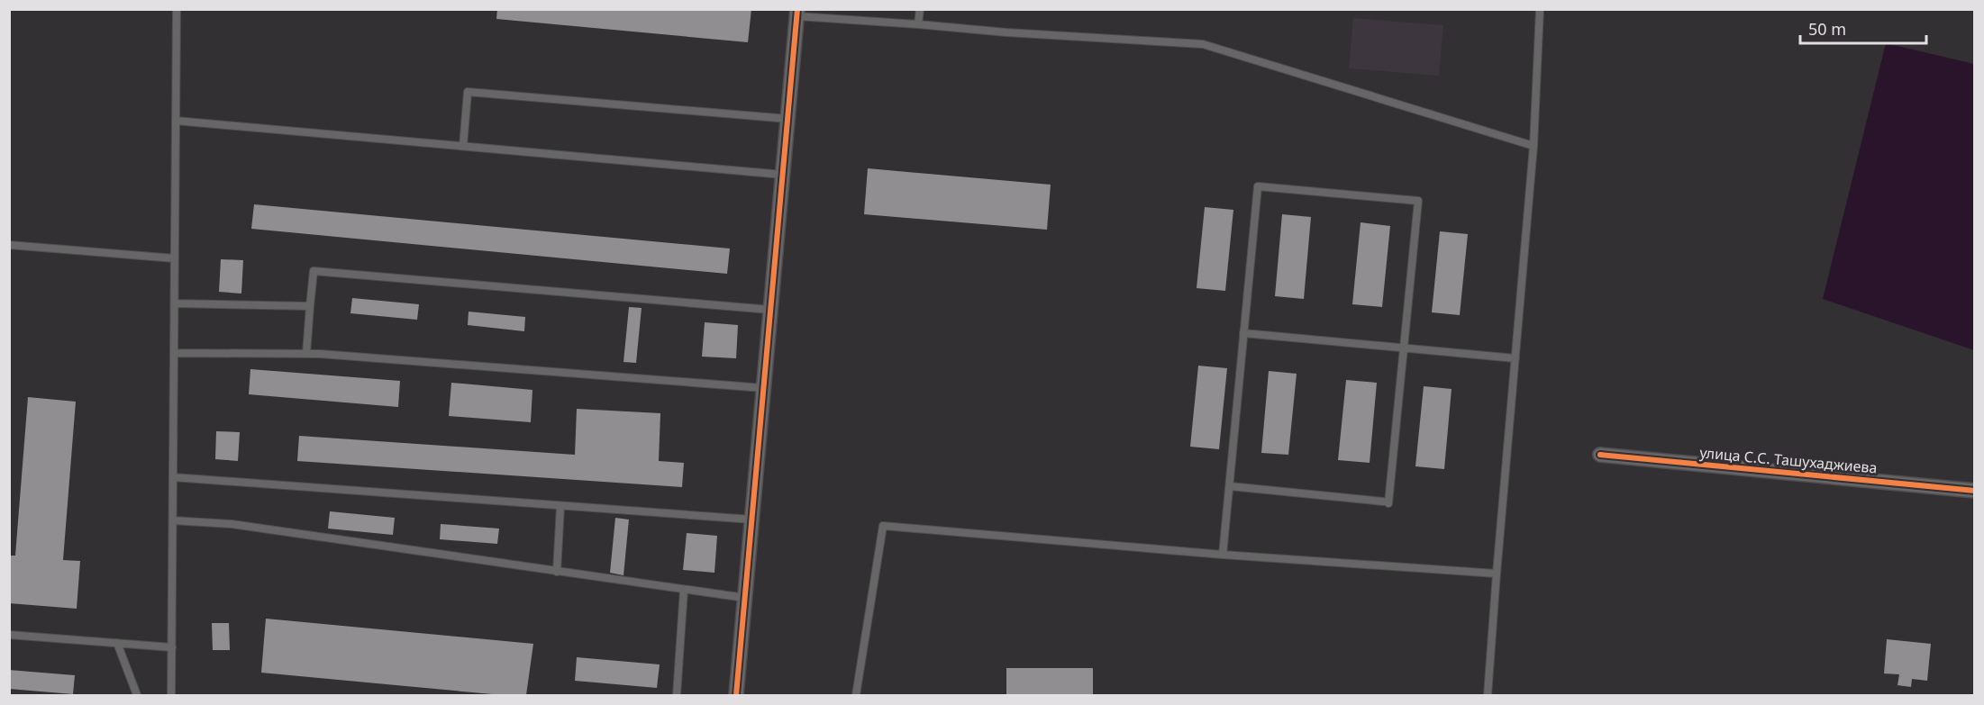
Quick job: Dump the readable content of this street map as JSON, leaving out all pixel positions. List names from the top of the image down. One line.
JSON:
{"streets":{"street":["улица С.С. Ташухаджиева"]},"scale_bar":"50 m"}
